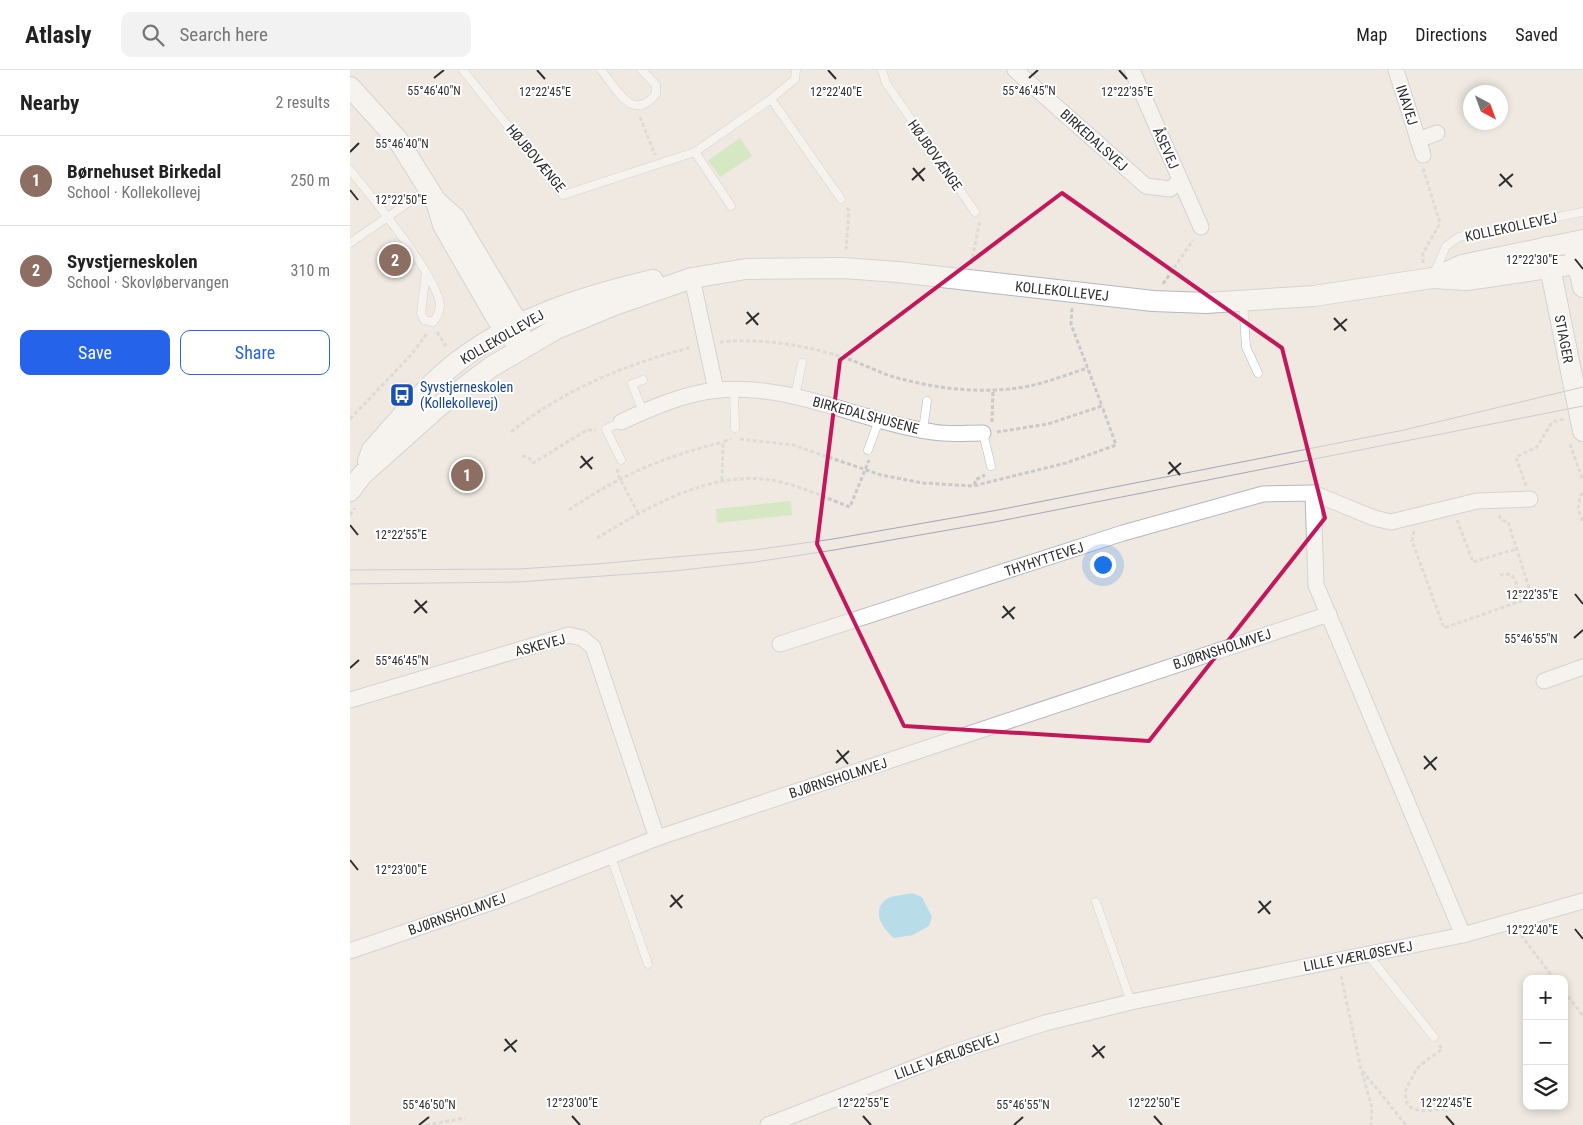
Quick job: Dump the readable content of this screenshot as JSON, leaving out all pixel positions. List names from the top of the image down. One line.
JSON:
{"streets":{"street":["INAVEJ","BIRKEDALSVEJ","ÅSEVEJ","KOLLEKOLLEVEJ","STIAGER","BIRKEDALSHUSENE","THYHYTTEVEJ","ASKEVEJ","BJØRNSHOLMVEJ","LILLE VÆRLØSEVEJ"],"lane":["HØJBOVÆNGE"]},"crossings":[["BIRKEDALSVEJ","ÅSEVEJ"],["KOLLEKOLLEVEJ","STIAGER"],["ASKEVEJ","BJØRNSHOLMVEJ"]],"places":{"bus stop":["Syvstjerneskolen (Kollekollevej)"]},"north":"bottom right","page":{"header":"Atlasly","search":"Search here","nav":["Map","Directions","Saved"],"heading":["Nearby","2 results"],"list":[{"mark":"1","name":"Børnehuset Birkedal","note":"School · Kollekollevej","value":"250 m"},{"mark":"2","name":"Syvstjerneskolen","note":"School · Skovløbervangen","value":"310 m"}],"pins":["2","1"],"buttons":["Save","Share"],"map_buttons":["+","−"]},"coordinates":["55°46'40\"N","55°46'45\"N","12°22'45\"E","12°22'40\"E","12°22'35\"E","12°22'50\"E","12°22'30\"E","12°22'55\"E","55°46'55\"N","12°23'00\"E","55°46'50\"N"]}
